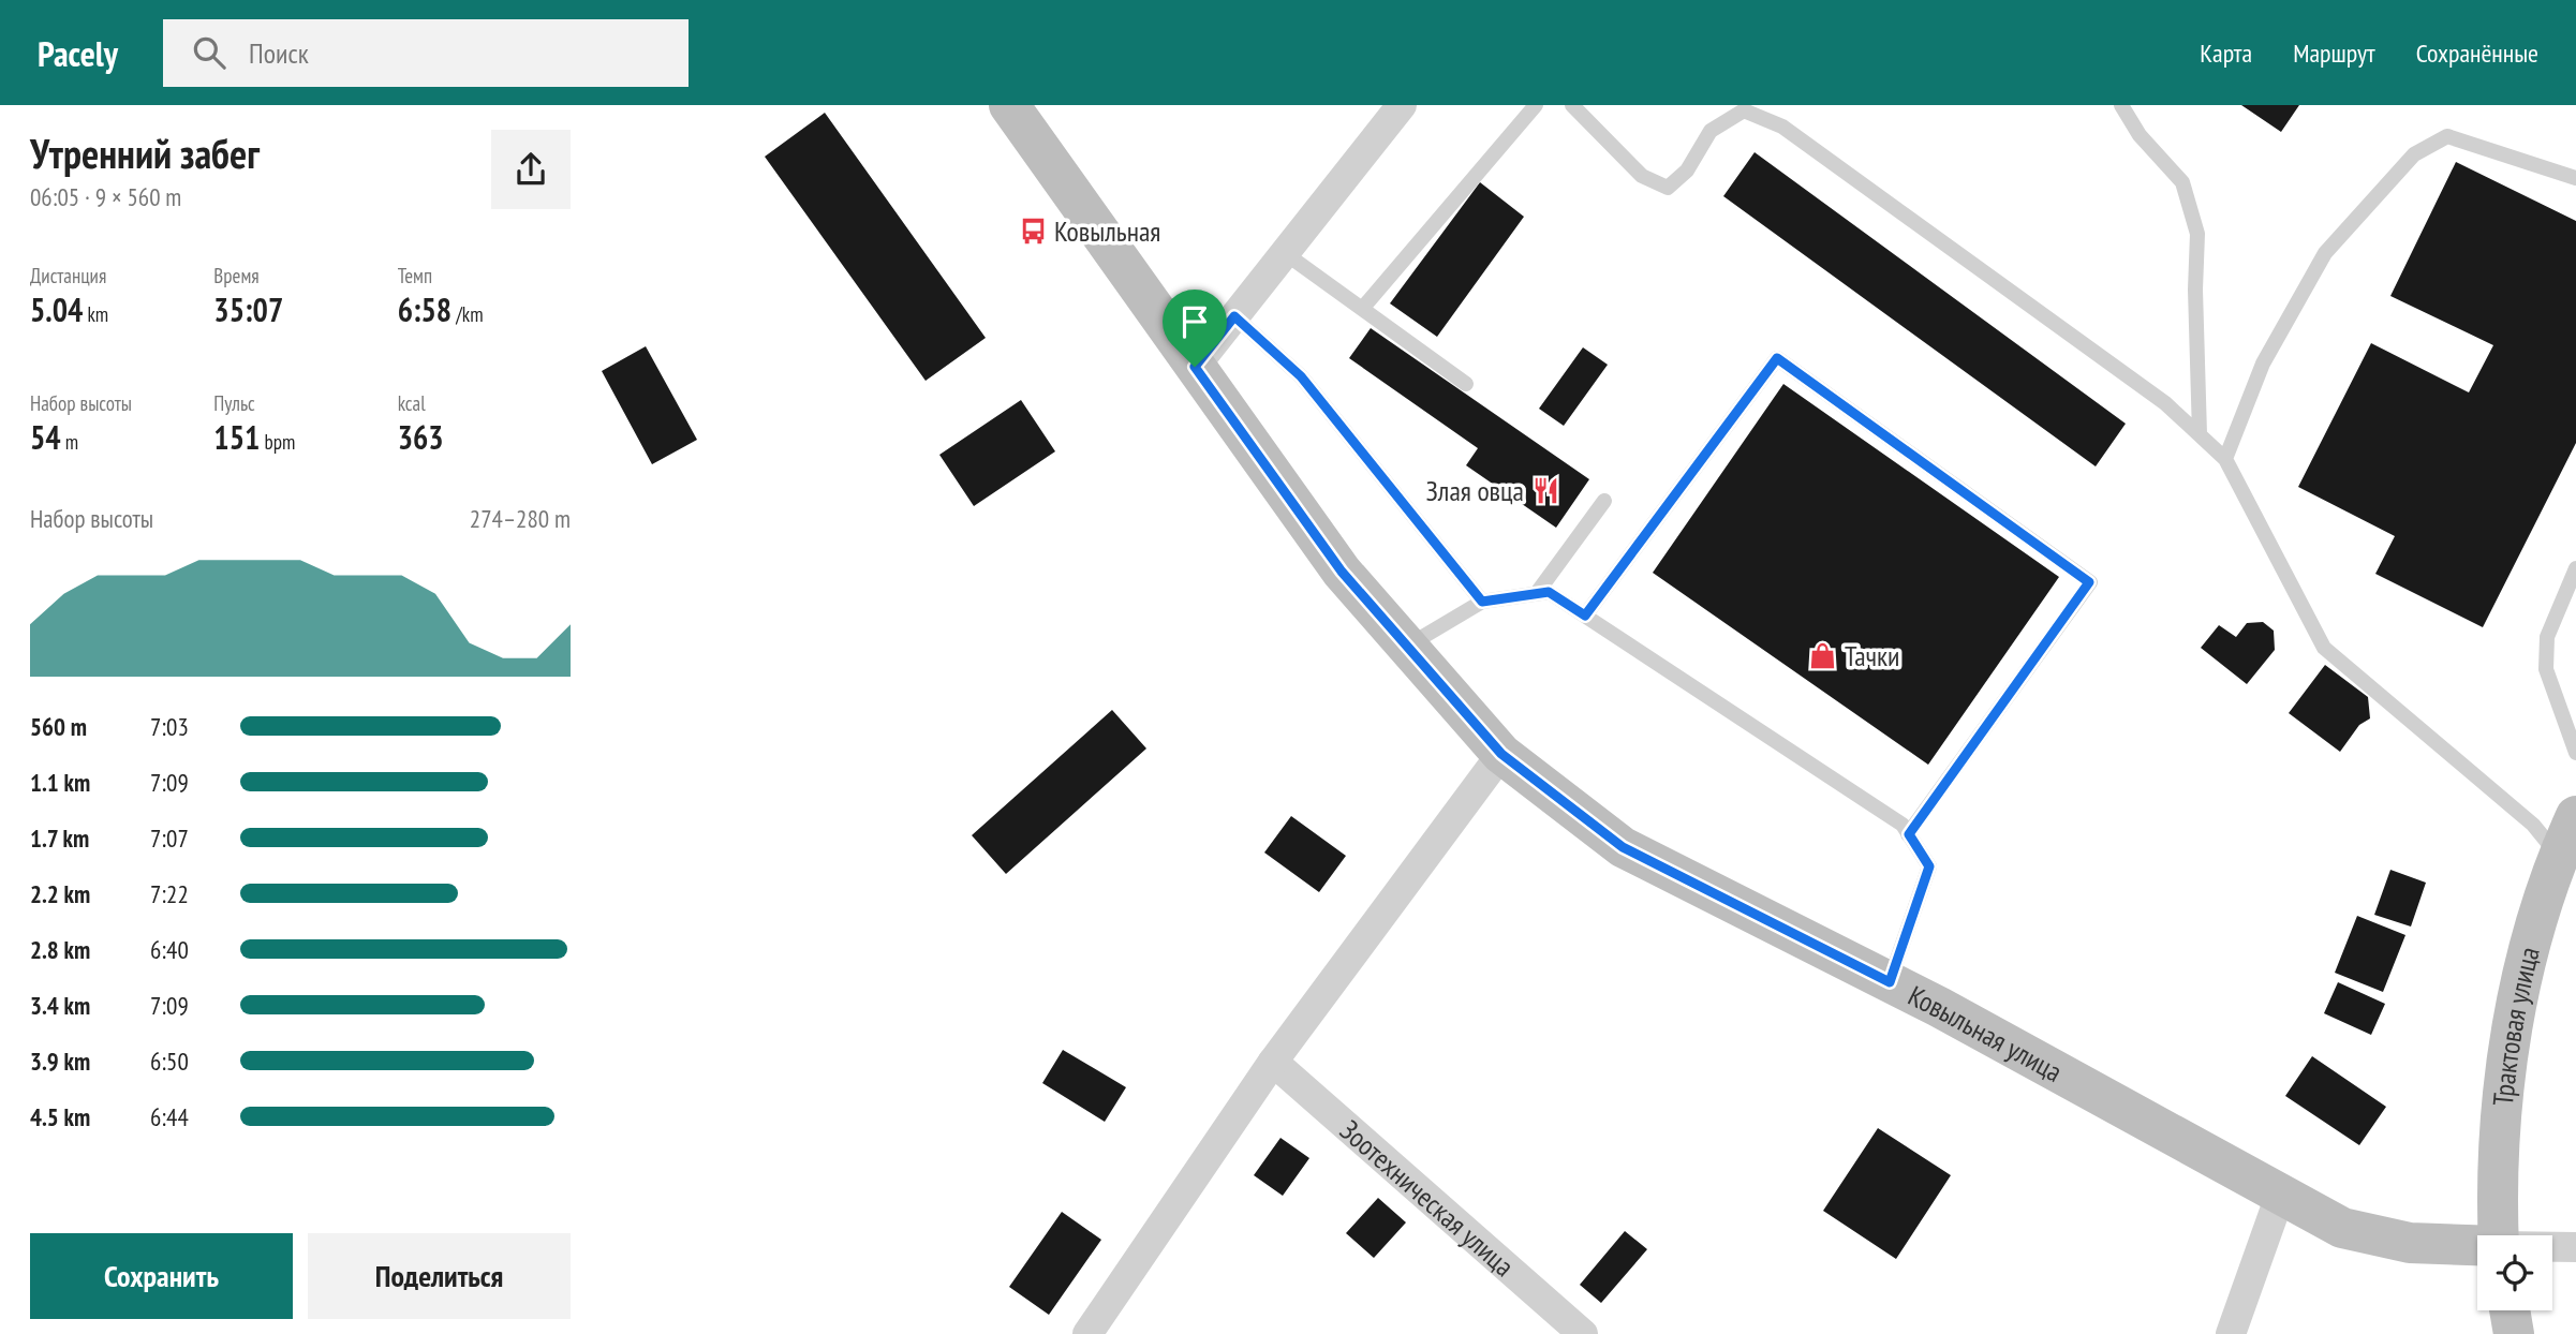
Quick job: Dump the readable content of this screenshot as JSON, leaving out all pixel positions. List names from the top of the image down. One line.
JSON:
{"streets":{"main road":["Трактовая улица","Ковыльная улица"],"street":["Зоотехническая улица"]},"places":{"bus stop":["Ковыльная"],"restaurant":["Злая овца"],"shop":["Тачки"]},"page":{"header":"Pacely","search":"Поиск","nav":["Карта","Маршрут","Сохранённые"],"heading":["Утренний забег","06:05 · 9 × 560 m"],"stats":[["Дистанция","5.04 km"],["Время","35:07"],["Темп","6:58 /km"],["Набор высоты","54 m"],["Пульс","151 bpm"],["kcal","363"]],"chart":["Набор высоты","274–280 m"],"list":[{"name":"560 m","note":"7:03"},{"name":"1.1 km","note":"7:09"},{"name":"1.7 km","note":"7:07"},{"name":"2.2 km","note":"7:22"},{"name":"2.8 km","note":"6:40"},{"name":"3.4 km","note":"7:09"},{"name":"3.9 km","note":"6:50"},{"name":"4.5 km","note":"6:44"}],"buttons":["Сохранить","Поделиться"]}}
